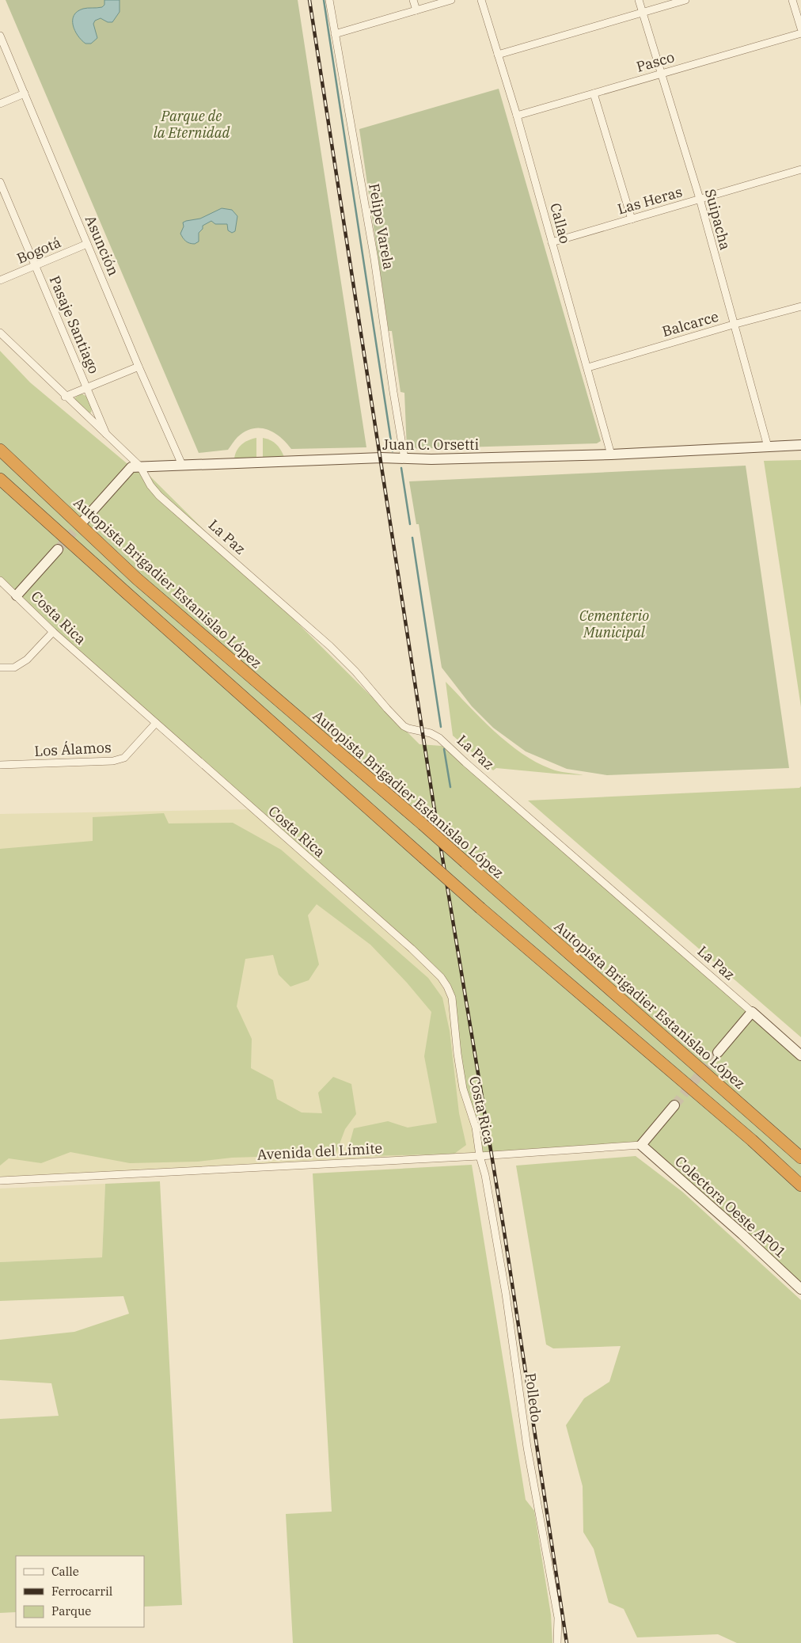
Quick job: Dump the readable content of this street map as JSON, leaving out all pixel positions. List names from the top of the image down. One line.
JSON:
{"streets":{"highway":["Autopista Brigadier Estanislao López"],"street":["Pasco","Las Heras","Suipacha","Callao","Felipe Varela","Asunción","Bogotá","Balcarce","Pasaje Santiago","Juan C. Orsetti","La Paz","Costa Rica","Los Álamos","Avenida del Límite","Colectora Oeste AP01","Polledo"]},"crossings":[["Pasco","Suipacha"],["Pasco","Callao"],["Las Heras","Suipacha"],["Las Heras","Callao"],["Suipacha","Balcarce"],["Suipacha","Juan C. Orsetti"],["Callao","Balcarce"],["Callao","Juan C. Orsetti"],["Felipe Varela","Juan C. Orsetti"],["Asunción","Bogotá"],["Asunción","Juan C. Orsetti"],["Bogotá","Pasaje Santiago"],["Pasaje Santiago","Juan C. Orsetti"],["Pasaje Santiago","La Paz"],["Juan C. Orsetti","La Paz"],["Costa Rica","Los Álamos"],["Costa Rica","Avenida del Límite"],["Costa Rica","Polledo"],["Avenida del Límite","Colectora Oeste AP01"],["Avenida del Límite","Polledo"]],"parks":["Parque de la Eternidad","Cementerio Municipal"],"legend":["Calle","Ferrocarril","Parque"]}
